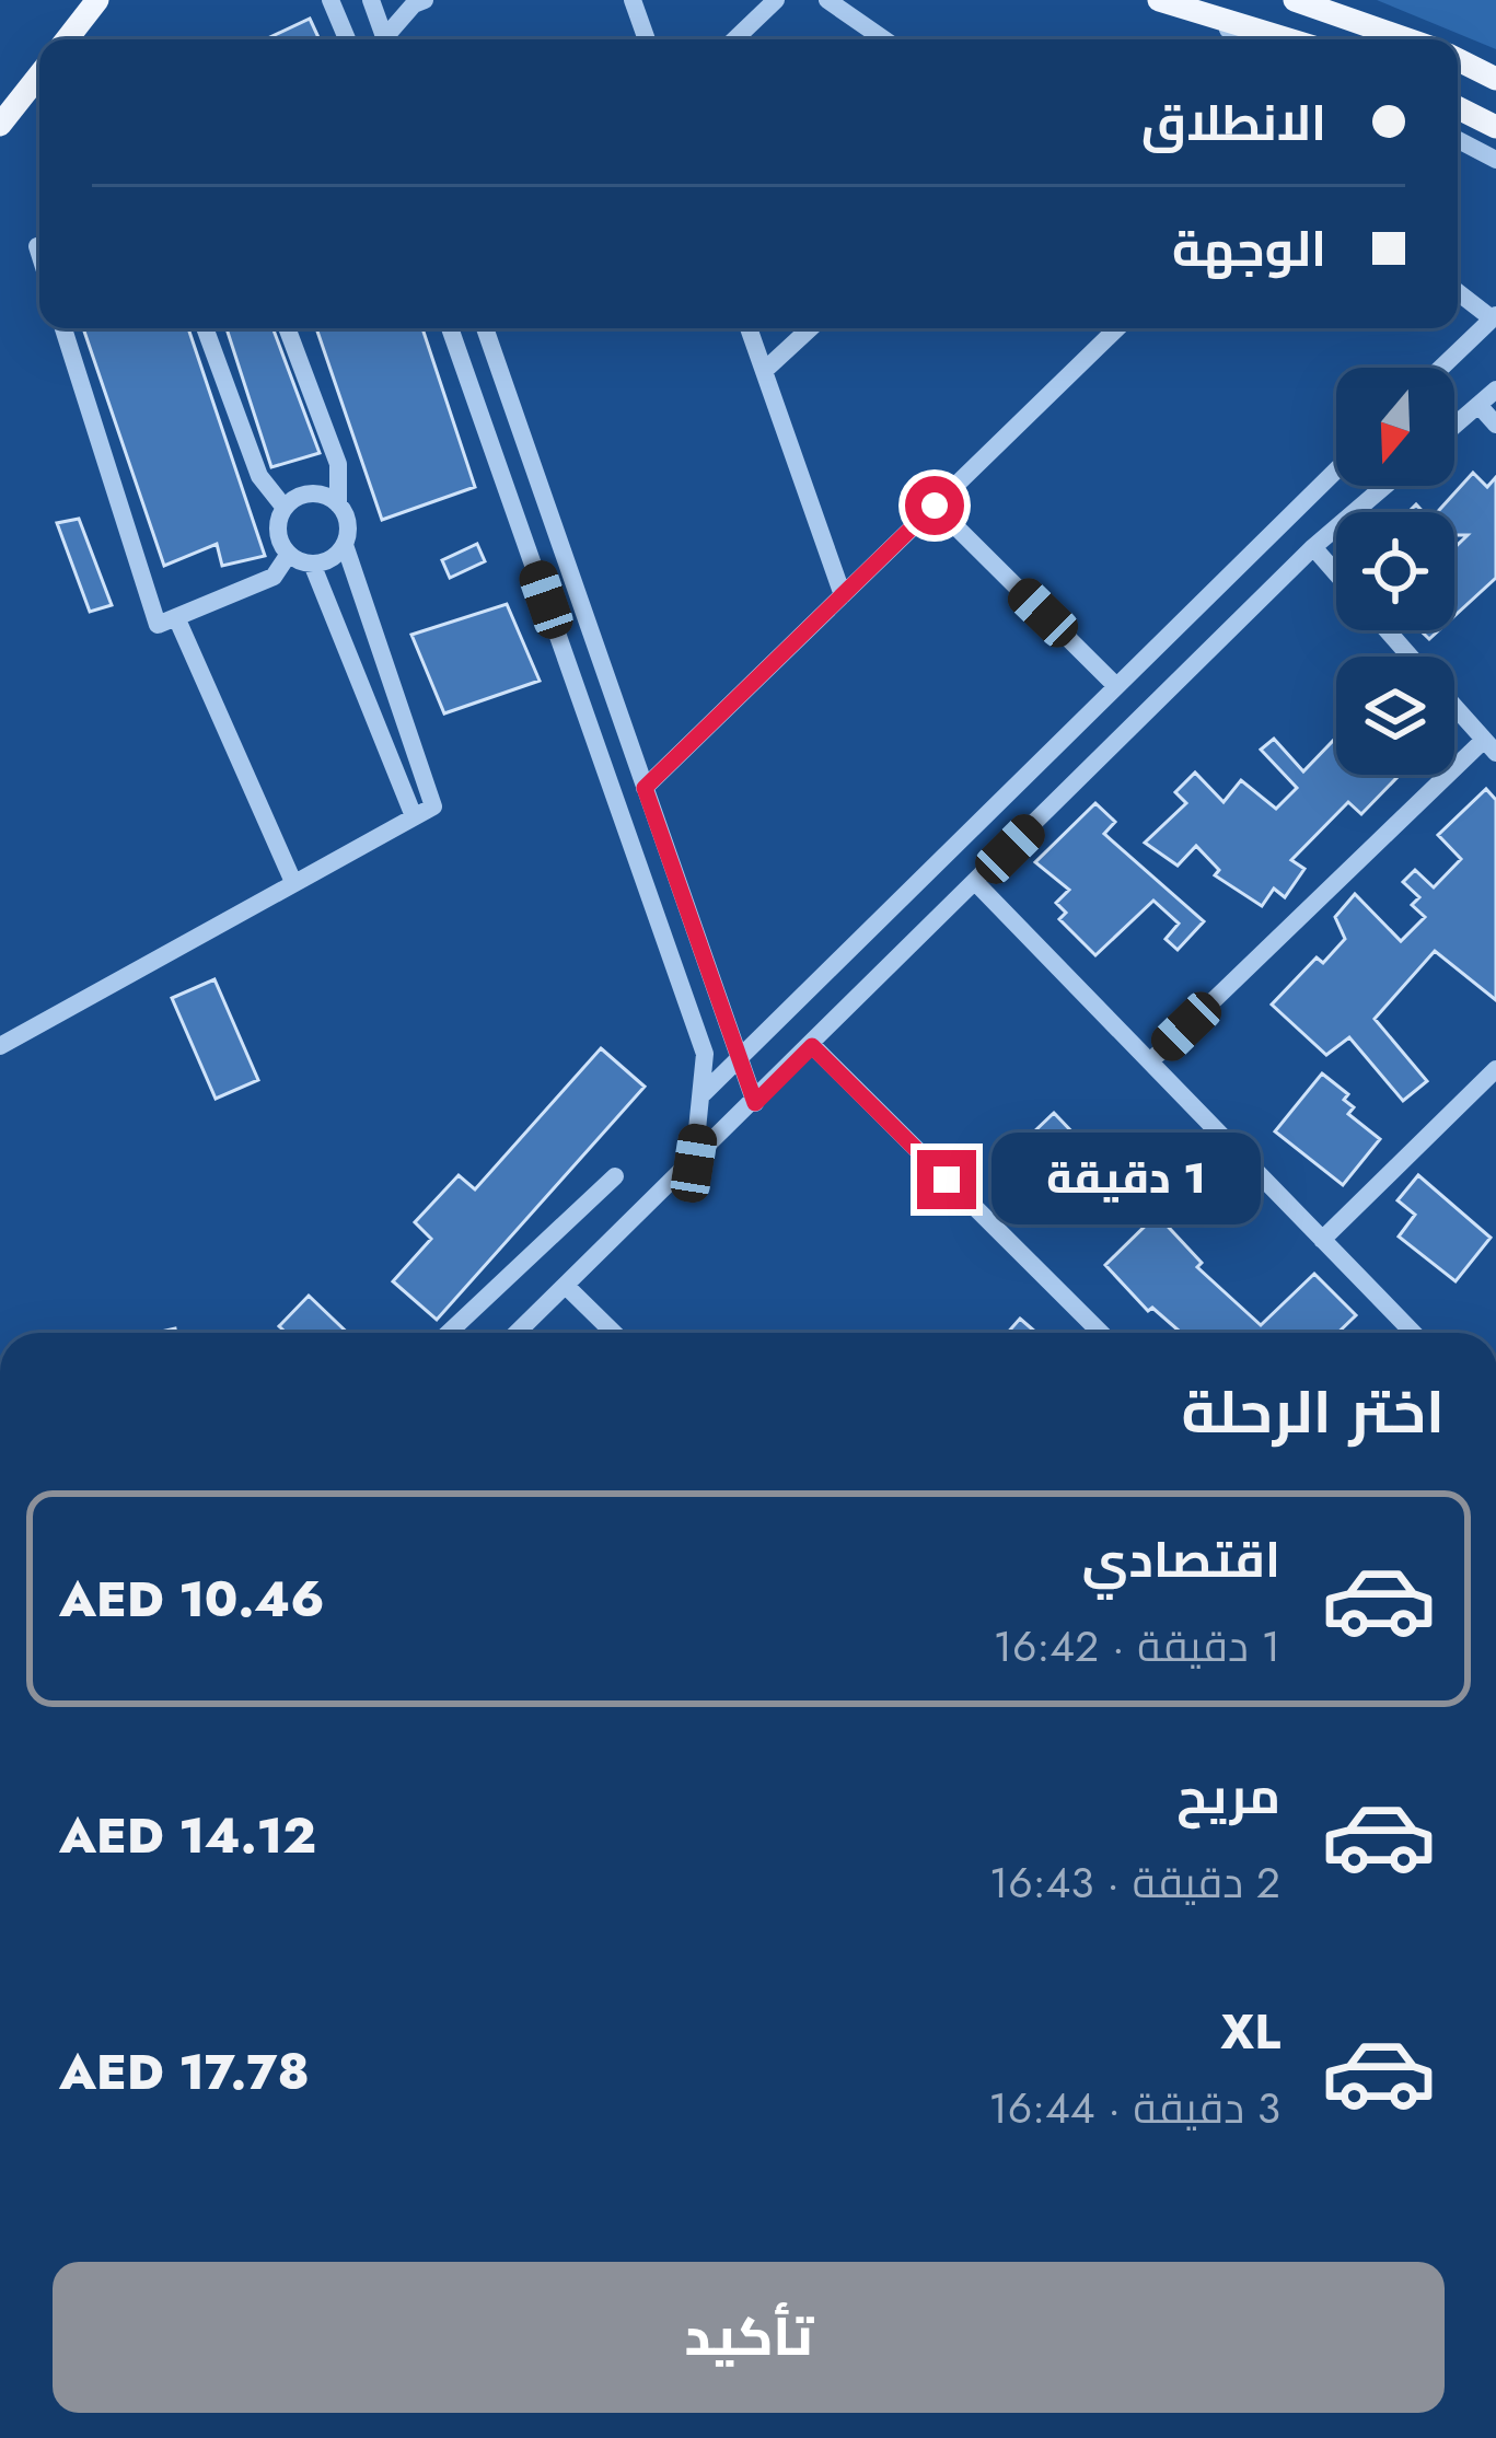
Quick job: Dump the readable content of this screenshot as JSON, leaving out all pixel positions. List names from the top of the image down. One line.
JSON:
{"north":"bottom","page":{"banner":["الانطلاق","الوجهة"],"bubble":"1 دقيقة","heading":"اختر الرحلة","list":[{"name":"اقتصادي","note":"1 دقيقة · 16:42","value":"AED 10.46"},{"name":"مريح","note":"2 دقيقة · 16:43","value":"AED 14.12"},{"name":"XL","note":"3 دقيقة · 16:44","value":"AED 17.78"}],"buttons":"تأكيد"}}
